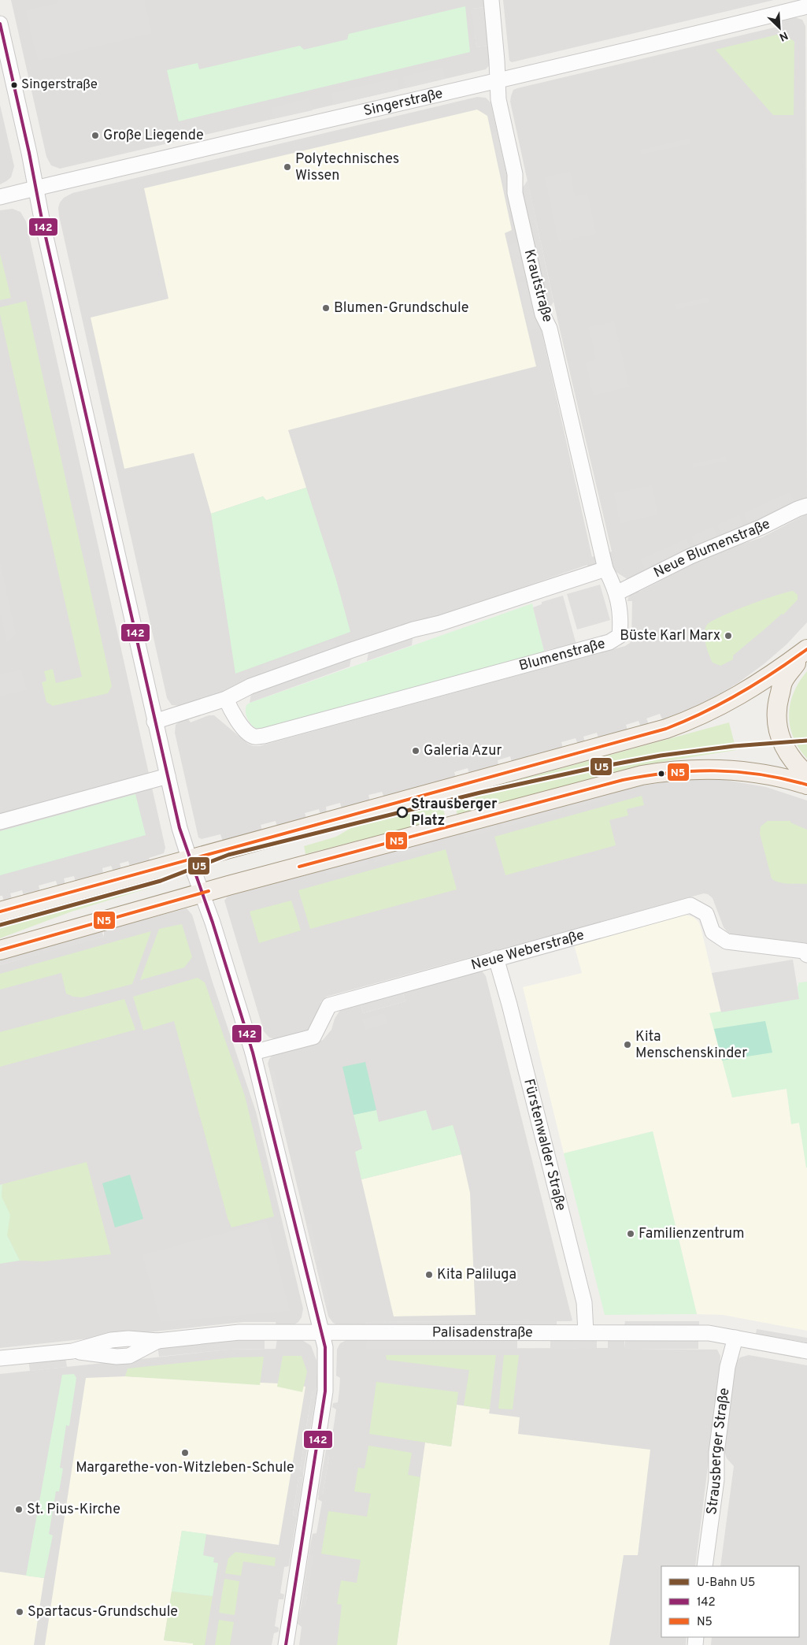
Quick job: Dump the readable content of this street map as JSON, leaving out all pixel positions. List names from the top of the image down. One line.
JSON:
{"streets":{"street":["Singerstraße","Krautstraße","Neue Blumenstraße","Blumenstraße","Neue Weberstraße","Fürstenwalder Straße","Palisadenstraße","Strausberger Straße"]},"crossings":[["Singerstraße","Krautstraße"],["Krautstraße","Blumenstraße"],["Neue Blumenstraße","Blumenstraße"],["Neue Weberstraße","Fürstenwalder Straße"],["Fürstenwalder Straße","Palisadenstraße"],["Palisadenstraße","Strausberger Straße"]],"places":["Singerstraße","Große Liegende","Polytechnisches Wissen","Blumen-Grundschule","Büste Karl Marx","Galeria Azur","Strausberger Platz","Kita Menschenskinder","Familienzentrum","Kita Paliluga","Margarethe-von-Witzleben-Schule","St. Pius-Kirche","Spartacus-Grundschule"],"lines":["transit line 142","transit line N5","metro line U5"],"legend":["U-Bahn U5","142","N5"],"north":"bottom right"}
